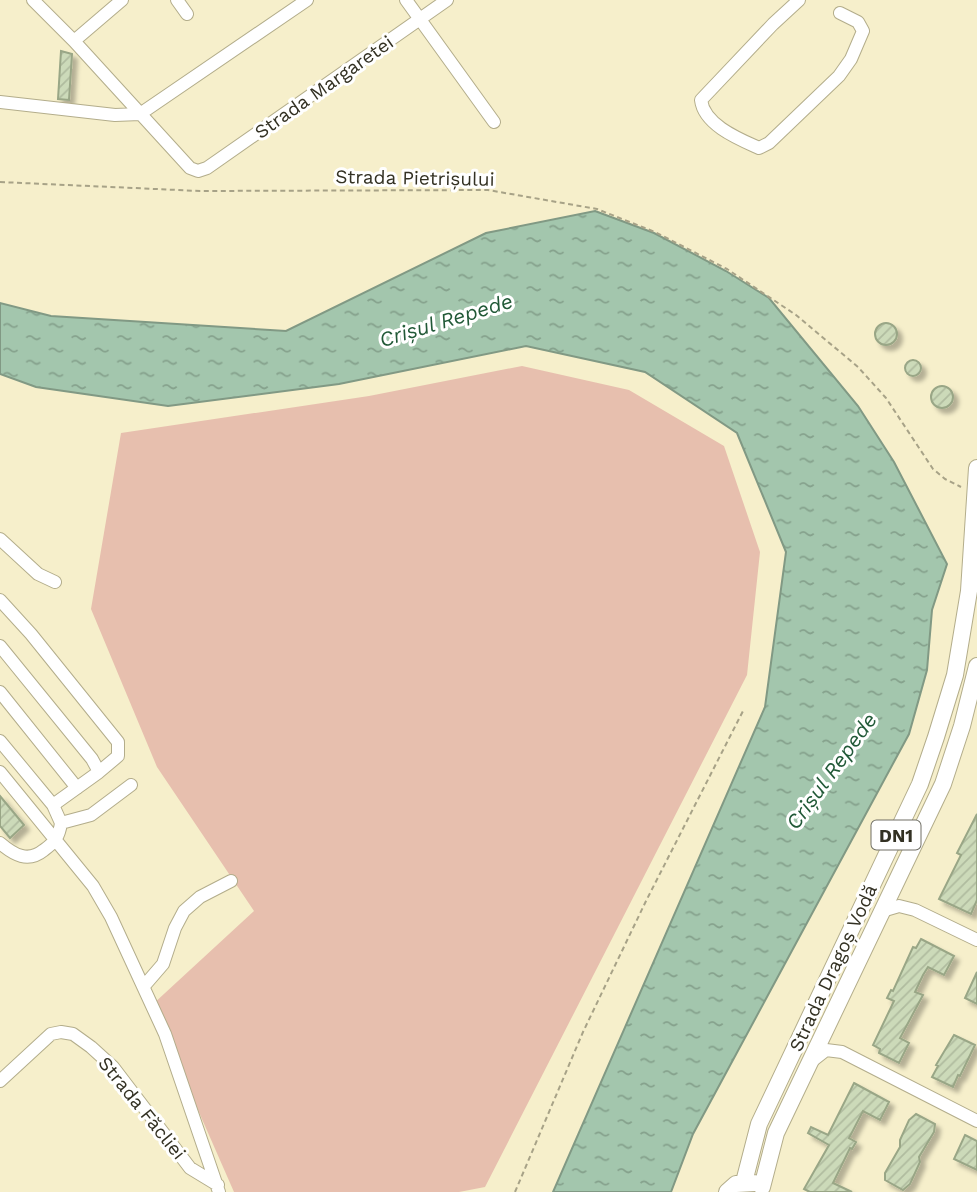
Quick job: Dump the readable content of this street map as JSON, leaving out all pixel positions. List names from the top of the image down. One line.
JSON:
{"streets":{"main road":["DN1","Strada Dragoș Vodă"],"street":["Strada Margaretei","Strada Făcliei"],"path":["Strada Pietrișului"]},"crossings":[["Strada Pietrișului","Strada Dragoș Vodă"]],"water":["Crișul Repede"]}
